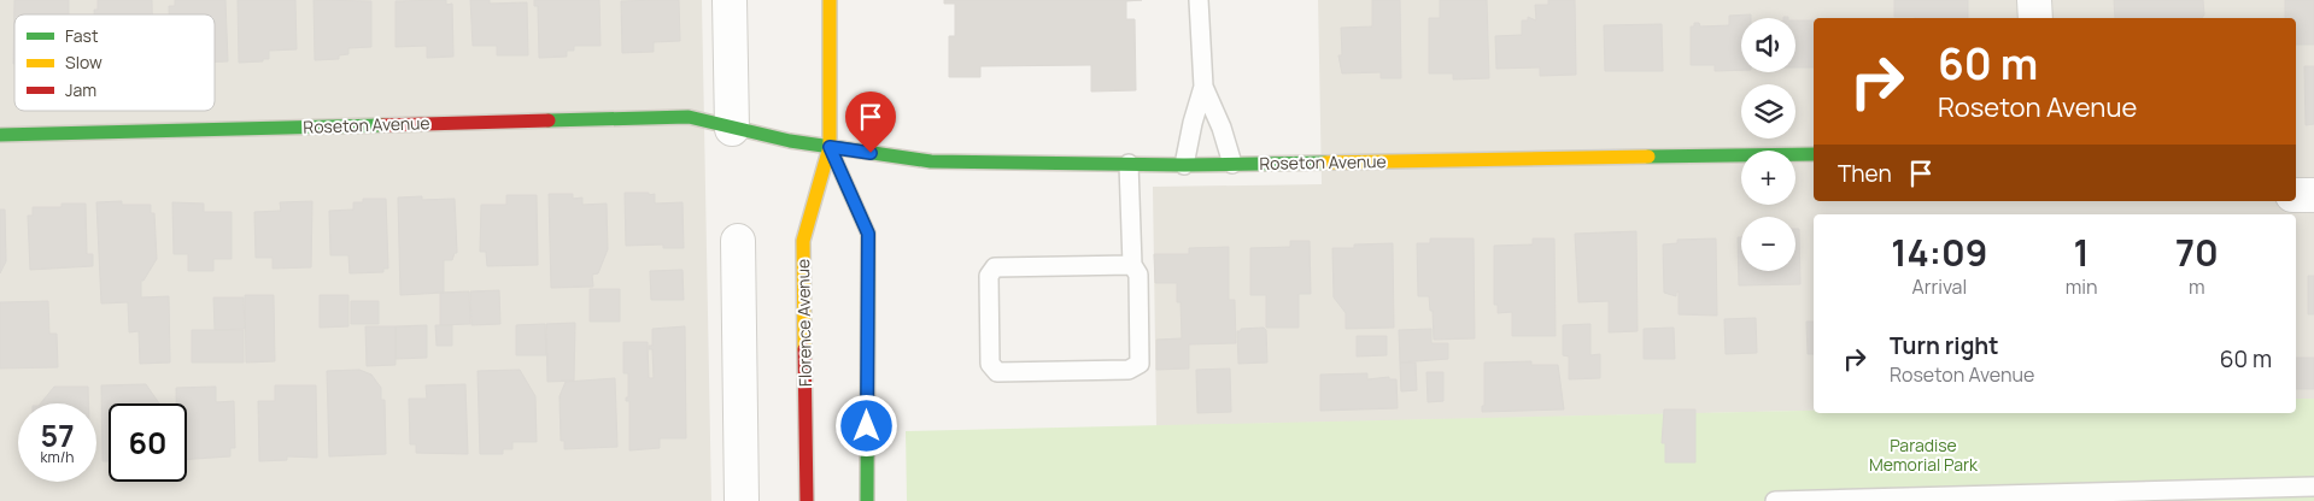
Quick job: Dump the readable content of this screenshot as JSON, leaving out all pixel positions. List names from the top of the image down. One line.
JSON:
{"streets":{"street":["Roseton Avenue","Florence Avenue"]},"crossings":[["Roseton Avenue","Florence Avenue"]],"parks":["Paradise Memorial Park"],"legend":["Fast","Slow","Jam"],"page":{"map_buttons":["+","−"],"turn":["60 m","Roseton Avenue"],"then":"Then","eta":["14:09","Arrival","1","min","70","m"],"list":[{"name":"Turn right","note":"Roseton Avenue","value":"60 m"}],"speed":"57 km/h","limit":"60"}}
